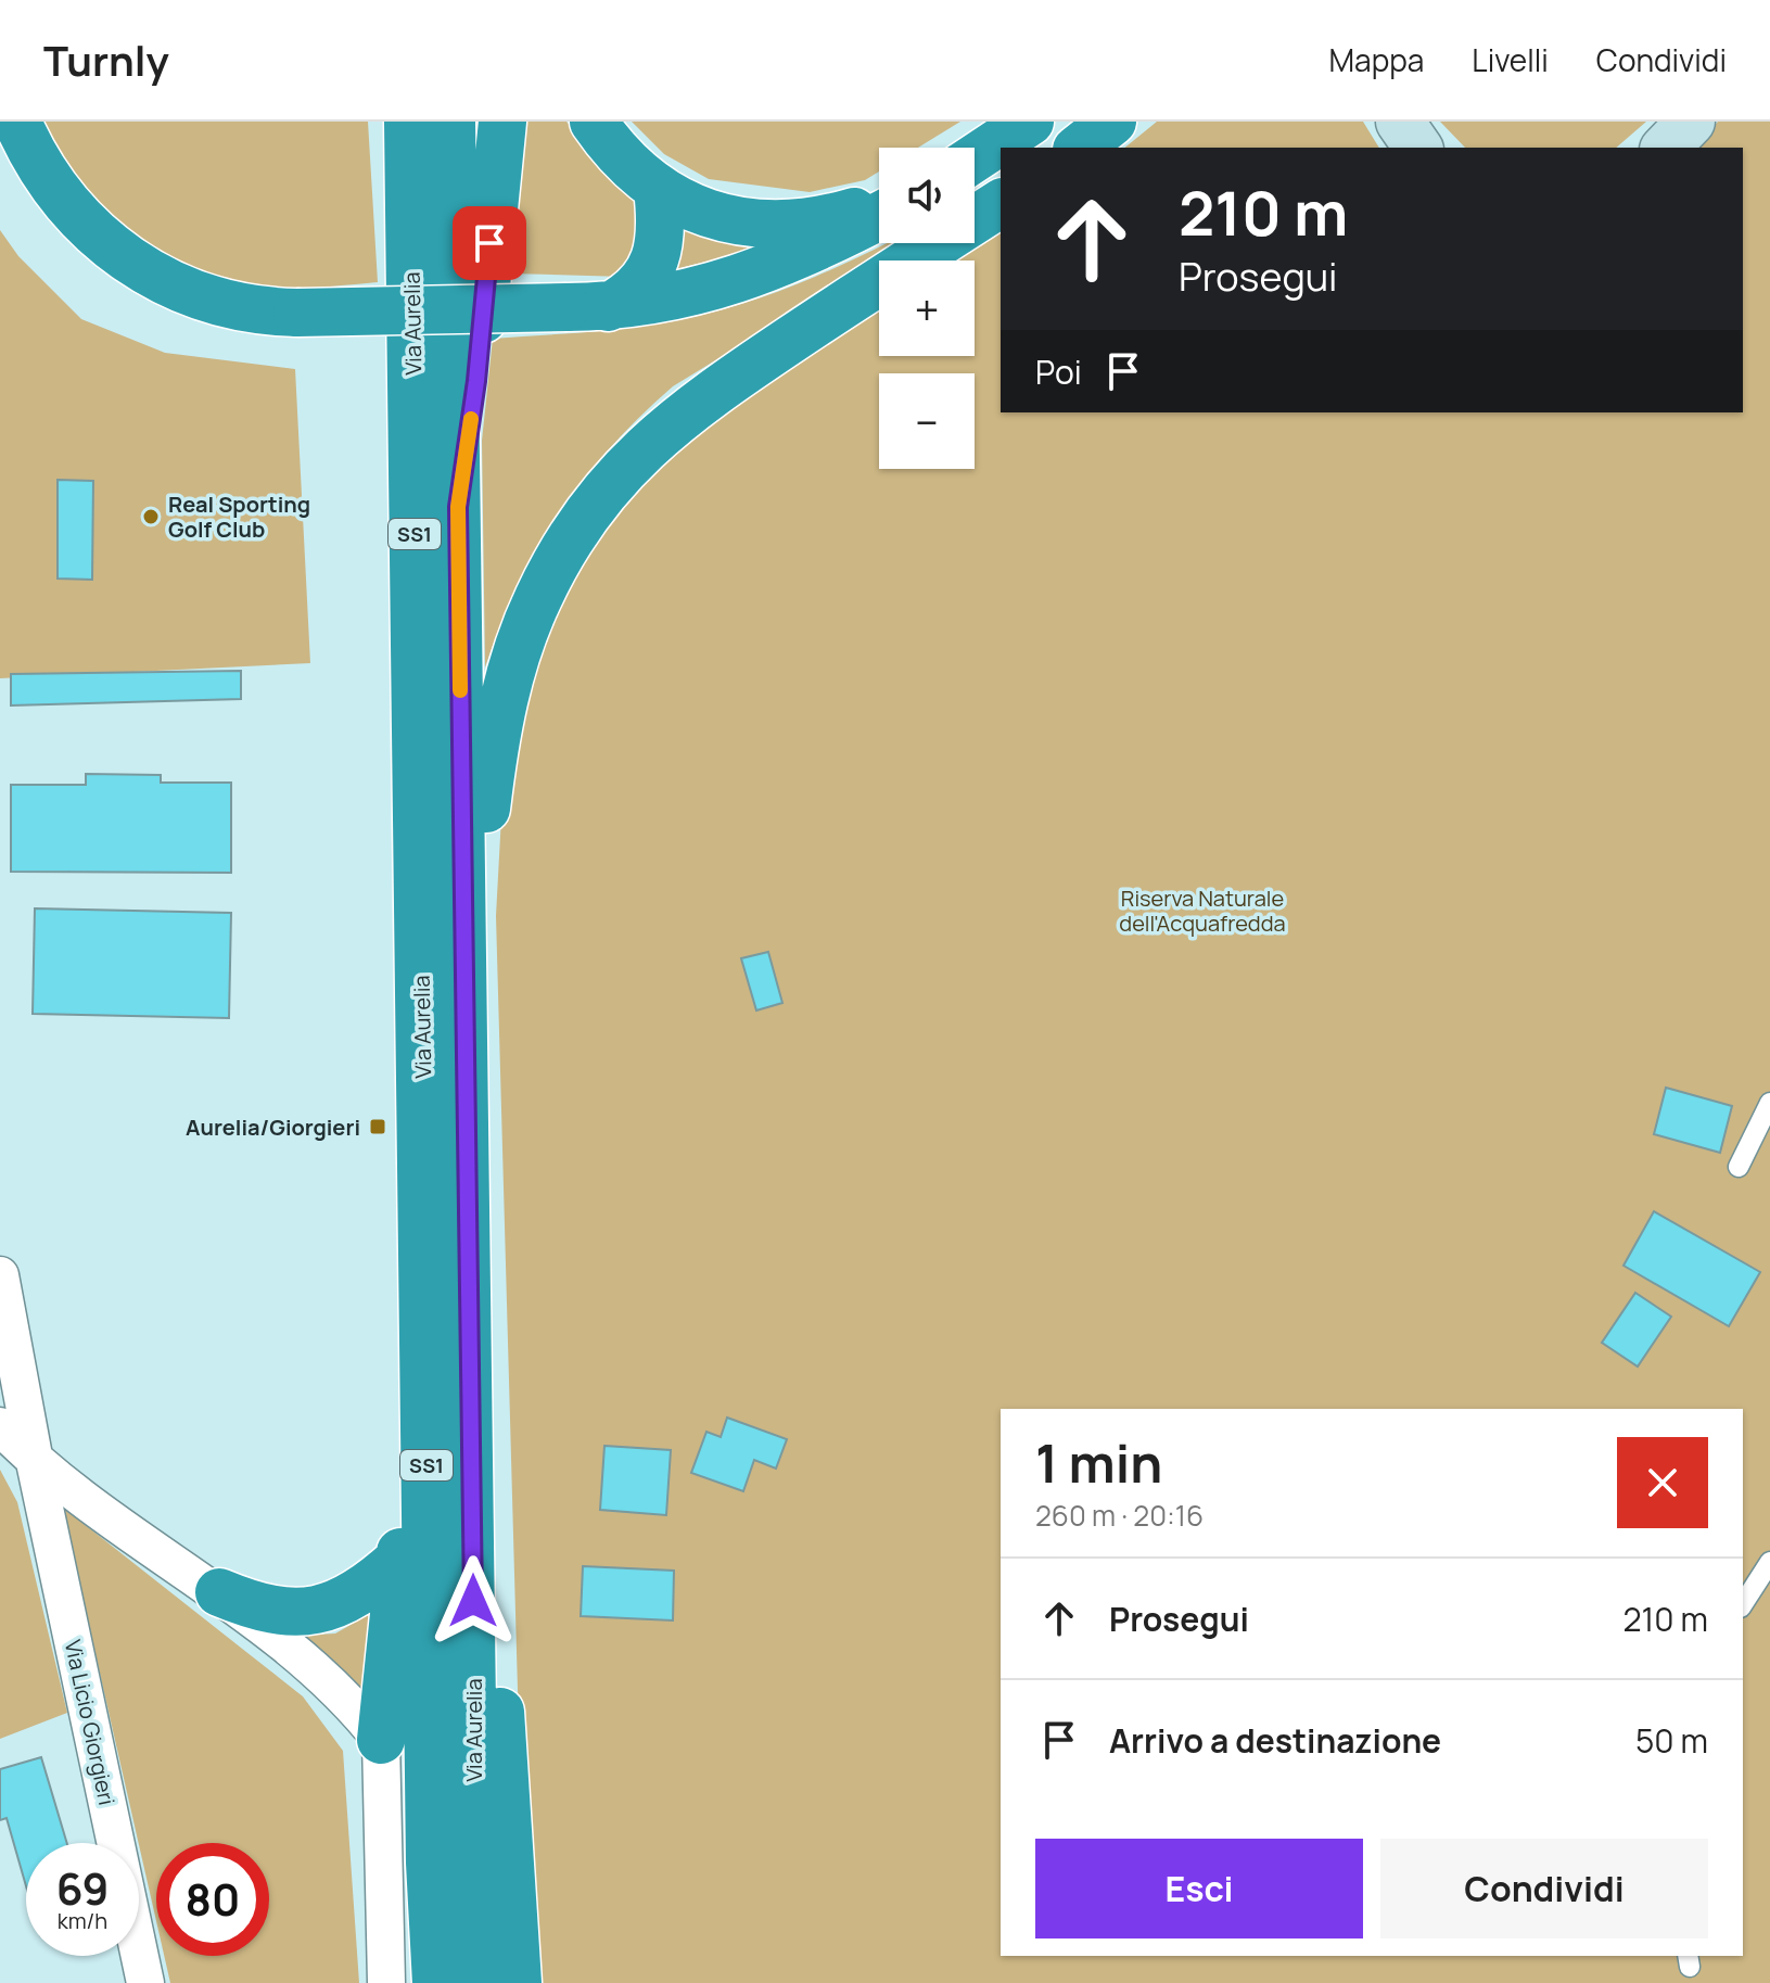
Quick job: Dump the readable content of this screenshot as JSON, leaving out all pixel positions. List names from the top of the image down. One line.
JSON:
{"streets":{"highway":["Via Aurelia","SS1"],"street":["Via Licio Giorgieri"]},"parks":["Riserva Naturale dell'Acquafredda"],"places":{"other":["Real Sporting Golf Club"],"transit":["Aurelia/Giorgieri"]},"page":{"header":"Turnly","nav":["Mappa","Livelli","Condividi"],"map_buttons":["+","−"],"turn":["210 m","Prosegui"],"then":"Poi","heading":["1 min","260 m · 20:16"],"list":[{"name":"Prosegui","value":"210 m"},{"name":"Arrivo a destinazione","value":"50 m"}],"buttons":["Esci","Condividi"],"speed":"69 km/h","limit":"80"}}
